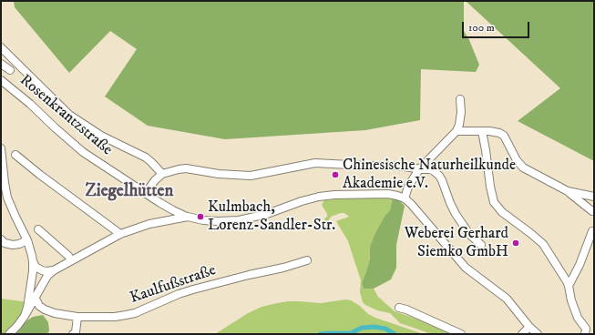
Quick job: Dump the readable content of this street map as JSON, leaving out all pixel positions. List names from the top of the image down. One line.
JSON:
{"streets":{"street":["Rosenkrantzstraße","Kaulfußstraße"]},"districts":["Ziegelhütten"],"places":["Chinesische Naturheilkunde Akademie e.V.","Kulmbach, Lorenz-Sandler-Str.","Weberei Gerhard Siemko GmbH"],"scale_bar":"100 m"}
